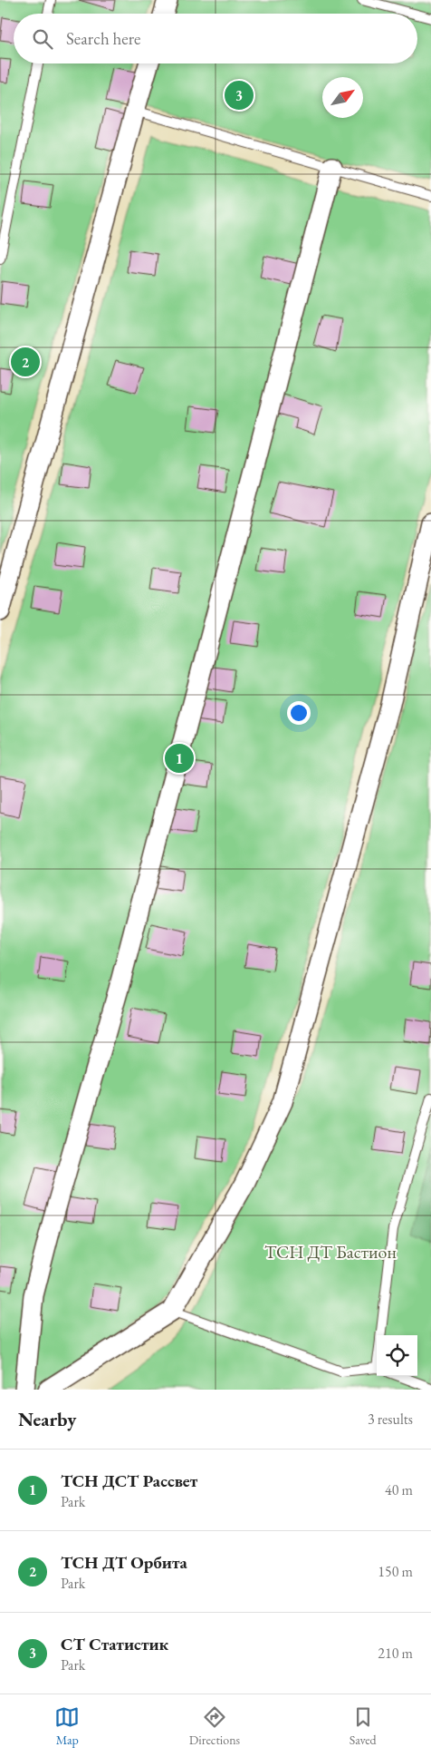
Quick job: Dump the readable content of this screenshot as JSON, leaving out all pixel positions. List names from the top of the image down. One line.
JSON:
{"parks":["ТСН ДТ Бастион"],"north":"top right","page":{"search":"Search here","pins":["3","2","1"],"heading":["Nearby","3 results"],"list":[{"mark":"1","name":"ТСН ДСТ Рассвет","note":"Park","value":"40 m"},{"mark":"2","name":"ТСН ДТ Орбита","note":"Park","value":"150 m"},{"mark":"3","name":"СТ Статистик","note":"Park","value":"210 m"}],"nav":["Map","Directions","Saved"]}}
